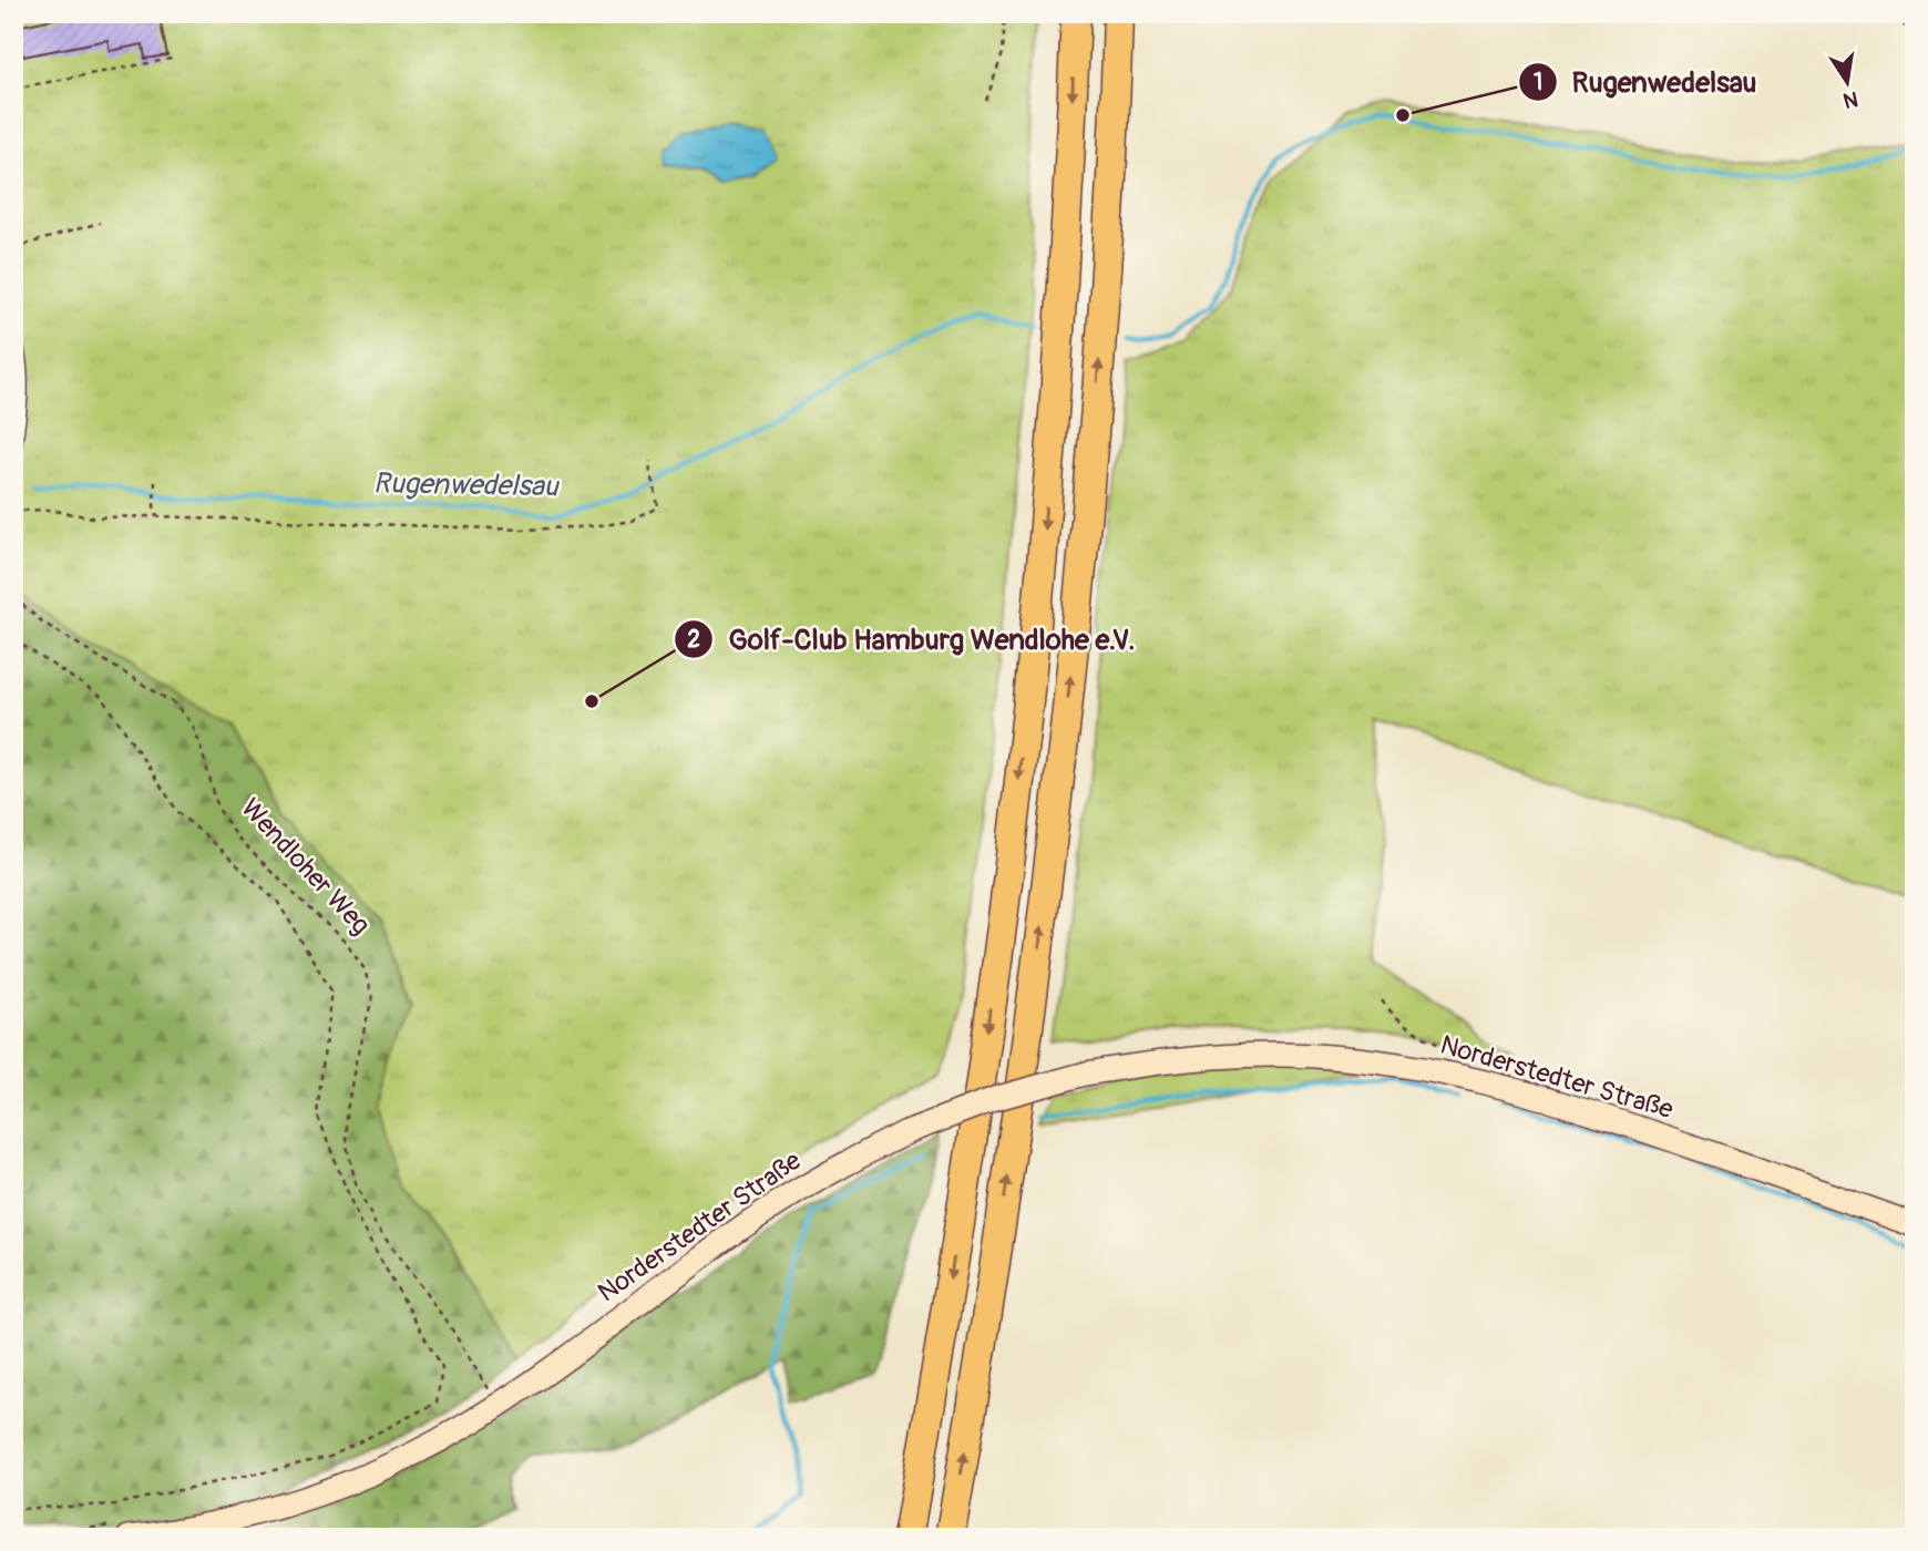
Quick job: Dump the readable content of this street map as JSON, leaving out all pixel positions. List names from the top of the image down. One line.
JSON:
{"streets":{"main road":["Norderstedter Straße"],"path":["Wendloher Weg"]},"crossings":[["Wendloher Weg","Norderstedter Straße"]],"water":["Rugenwedelsau"],"places":["Rugenwedelsau","Golf-Club Hamburg Wendlohe e.V."],"north":"bottom"}
